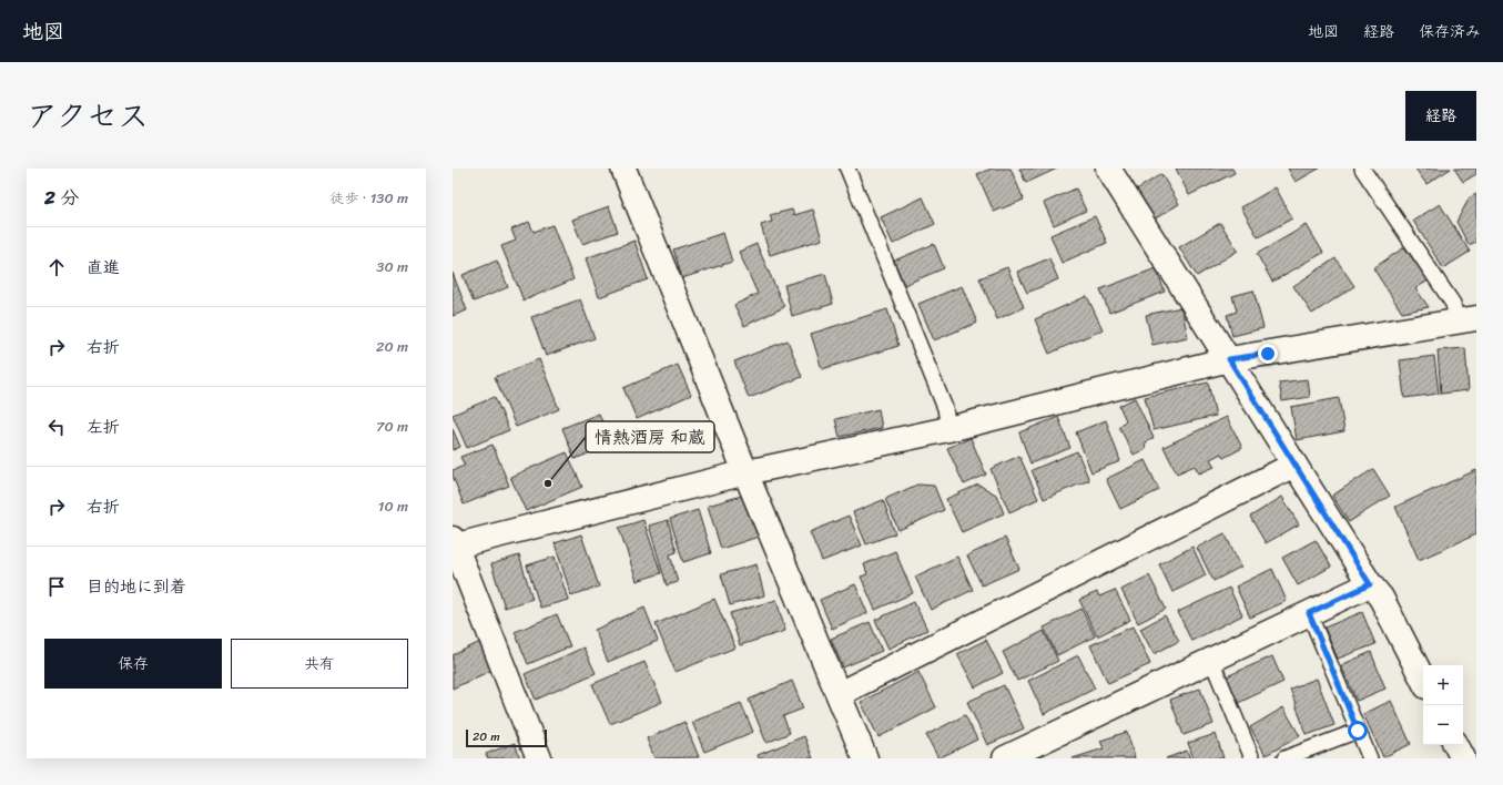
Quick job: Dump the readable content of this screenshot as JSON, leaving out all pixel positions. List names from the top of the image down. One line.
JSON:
{"places":["情熱酒房 和蔵"],"scale_bar":"20 m","page":{"header":"地図","nav":["地図","経路","保存済み"],"title":"アクセス","buttons":["経路",["保存","共有"]],"heading":["2 分","徒歩 · 130 m"],"list":[["直進","30 m"],["右折","20 m"],["左折","70 m"],["右折","10 m"],"目的地に到着"],"map_buttons":["+","−"],"scale":"20 m"}}
